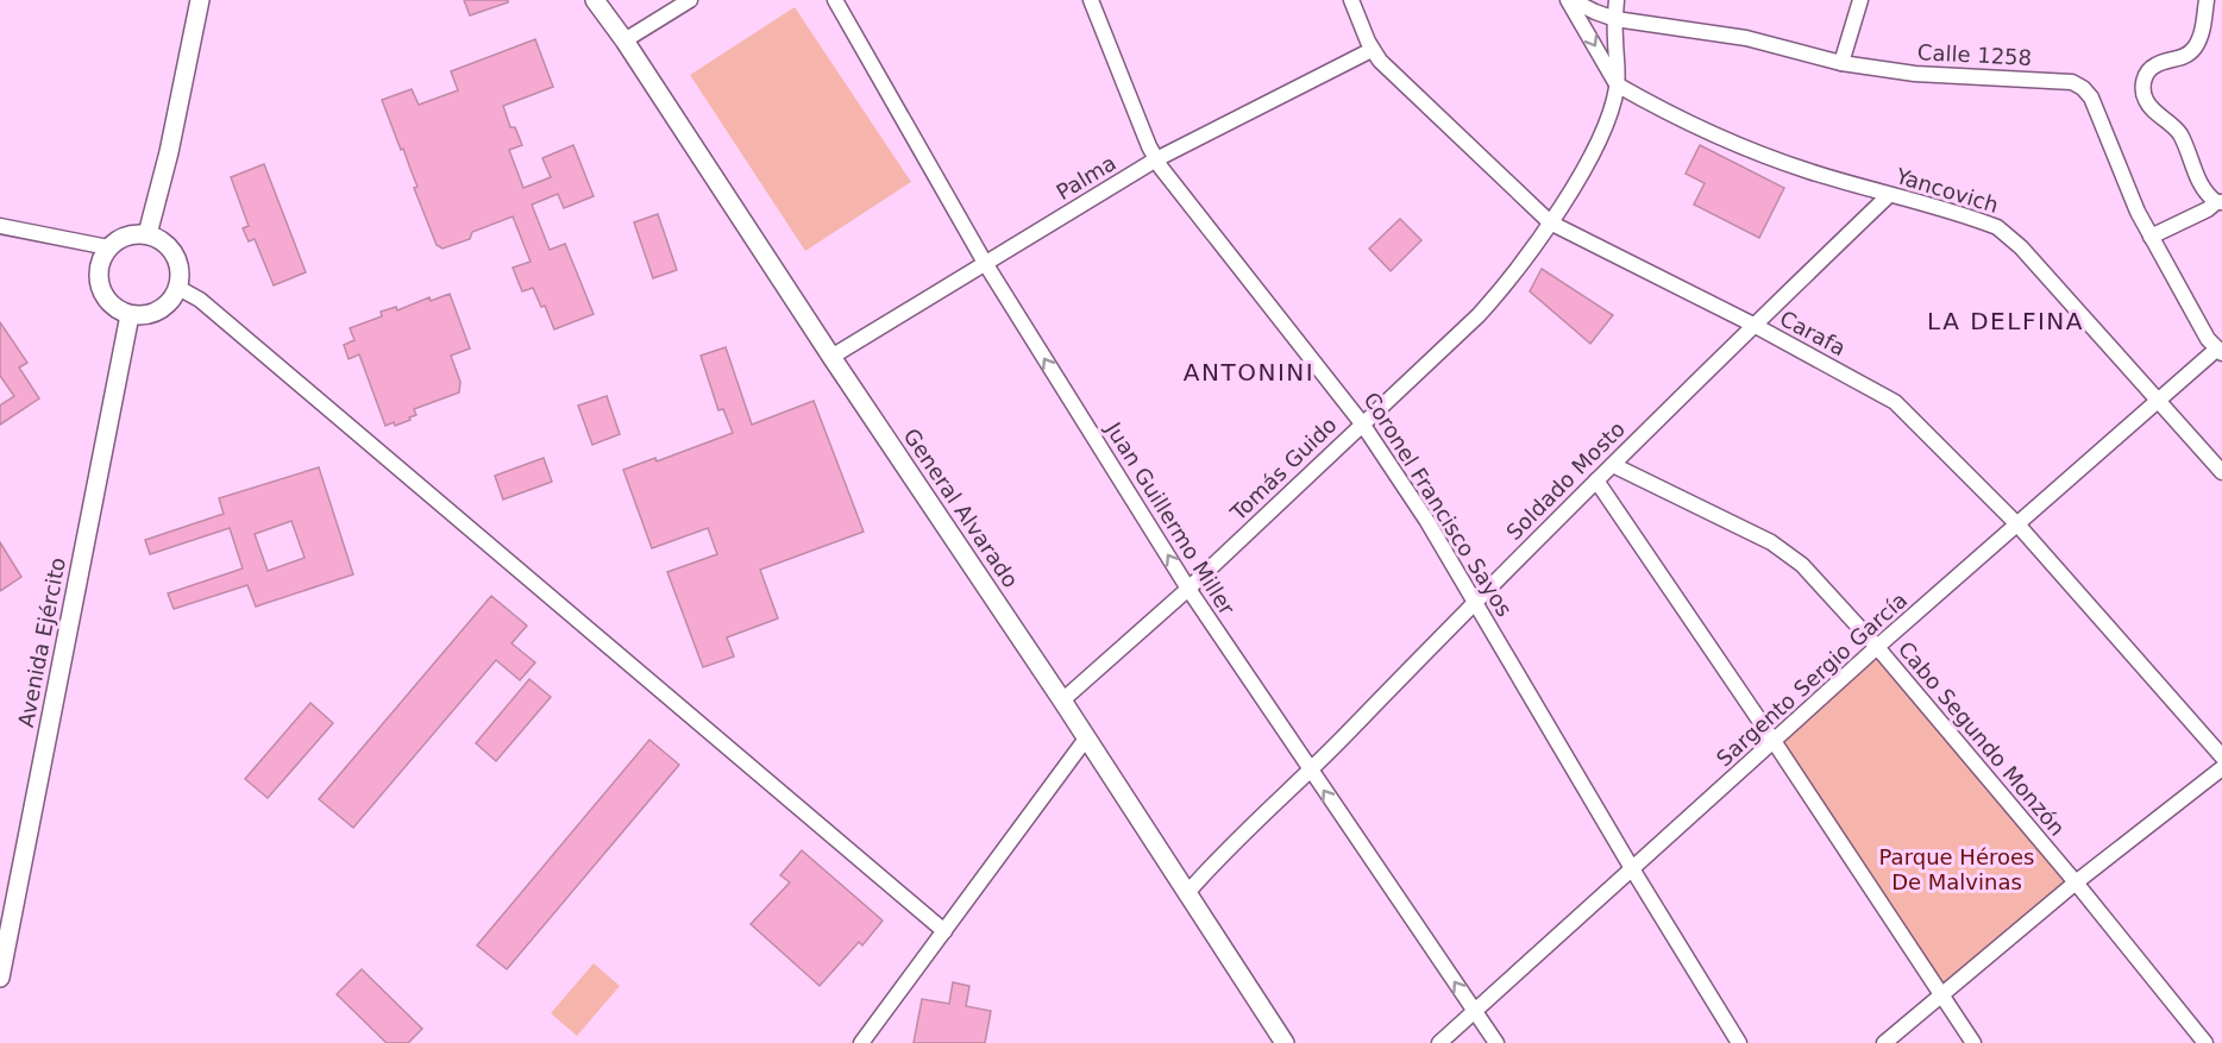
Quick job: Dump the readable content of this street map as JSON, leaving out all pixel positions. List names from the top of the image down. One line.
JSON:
{"streets":{"street":["Calle 1258","Palma","Yancovich","Carafa","Tomás Guido","Soldado Mosto","Coronel Francisco Sayos","General Alvarado","Juan Guillermo Miller","Avenida Ejército","Sargento Sergio García","Cabo Segundo Monzón"]},"crossings":[["Calle 1258","Tomás Guido"],["Calle 1258","Sargento Sergio García"],["Palma","Carafa"],["Palma","Coronel Francisco Sayos"],["Palma","General Alvarado"],["Palma","Juan Guillermo Miller"],["Yancovich","Tomás Guido"],["Yancovich","Soldado Mosto"],["Yancovich","Sargento Sergio García"],["Carafa","Tomás Guido"],["Carafa","Soldado Mosto"],["Carafa","Sargento Sergio García"],["Tomás Guido","Coronel Francisco Sayos"],["Tomás Guido","General Alvarado"],["Tomás Guido","Juan Guillermo Miller"],["Soldado Mosto","Coronel Francisco Sayos"],["Soldado Mosto","General Alvarado"],["Soldado Mosto","Juan Guillermo Miller"],["Soldado Mosto","Cabo Segundo Monzón"],["Coronel Francisco Sayos","Sargento Sergio García"],["Juan Guillermo Miller","Sargento Sergio García"],["Sargento Sergio García","Cabo Segundo Monzón"]],"one_way":["Juan Guillermo Miller"],"districts":["LA DELFINA","ANTONINI"],"parks":["Parque Héroes De Malvinas"]}
